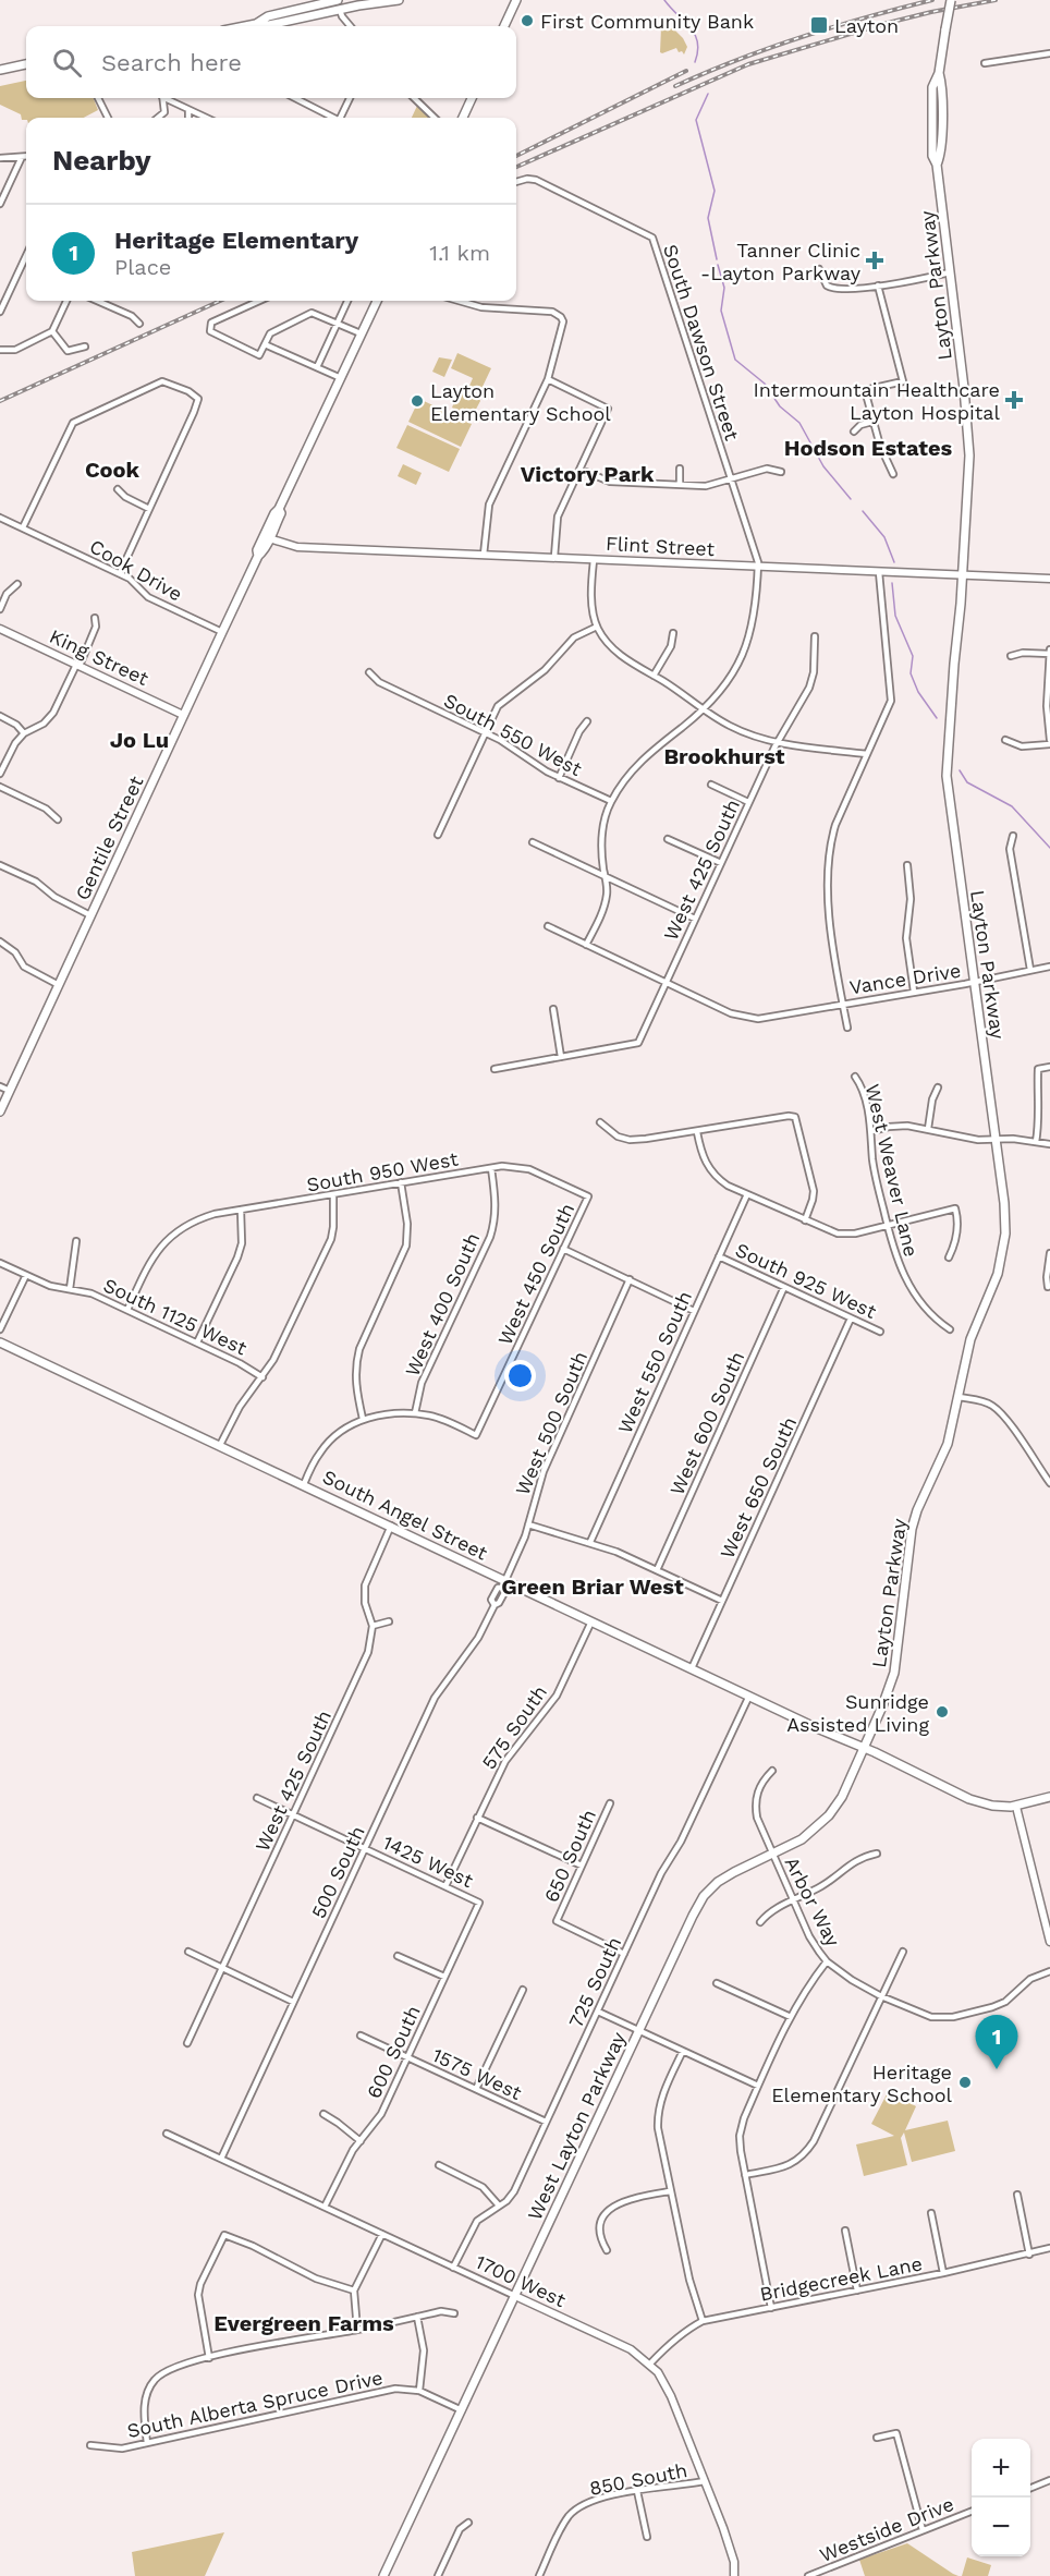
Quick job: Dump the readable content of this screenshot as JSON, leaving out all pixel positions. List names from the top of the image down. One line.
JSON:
{"streets":{"main road":["Layton Parkway","Gentile Street","South Angel Street","West Layton Parkway"],"street":["South Dawson Street","Flint Street","Cook Drive","King Street","South 550 West","West 425 South","Vance Drive","West Weaver Lane","South 950 West","West 450 South","South 925 West","West 400 South","South 1125 West","West 550 South","West 500 South","West 600 South","West 650 South","575 South","650 South","1425 West","500 South","Arbor Way","725 South","600 South","1575 West","Bridgecreek Lane","1700 West","South Alberta Spruce Drive","850 South","Westside Drive"]},"crossings":[["Layton Parkway","Flint Street"],["Layton Parkway","Vance Drive"],["Layton Parkway","South Angel Street"],["Layton Parkway","West Layton Parkway"],["South Dawson Street","Flint Street"],["South Dawson Street","South 550 West"],["Flint Street","Gentile Street"],["Cook Drive","Gentile Street"],["King Street","Gentile Street"],["West 425 South","Vance Drive"],["West 425 South","South Angel Street"],["West 425 South","1425 West"],["South 950 West","West 450 South"],["South 950 West","West 400 South"],["South 950 West","South 1125 West"],["West 450 South","West 400 South"],["South 925 West","West 550 South"],["South 925 West","West 600 South"],["South 925 West","West 650 South"],["West 500 South","South Angel Street"],["West 500 South","500 South"],["West 650 South","South Angel Street"],["South Angel Street","575 South"],["South Angel Street","500 South"],["South Angel Street","725 South"],["South Angel Street","West Layton Parkway"],["575 South","1425 West"],["650 South","725 South"],["1425 West","500 South"],["1425 West","600 South"],["500 South","1700 West"],["Arbor Way","West Layton Parkway"],["725 South","1575 West"],["725 South","1700 West"],["600 South","1575 West"],["600 South","1700 West"],["West Layton Parkway","1700 West"],["West Layton Parkway","South Alberta Spruce Drive"],["Bridgecreek Lane","1700 West"],["1700 West","850 South"]],"districts":["Hodson Estates","Cook","Victory Park","Jo Lu","Brookhurst","Green Briar West","Evergreen Farms"],"places":{"other":["First Community Bank","Layton Elementary School","Sunridge Assisted Living","Heritage Elementary School"],"transit":["Layton"],"health":["Tanner Clinic -Layton Parkway","Intermountain Healthcare Layton Hospital"]},"page":{"search":"Search here","heading":"Nearby","list":[{"mark":"1","name":"Heritage Elementary","note":"Place","value":"1.1 km"}],"pins":"1","map_buttons":["+","−"]}}
